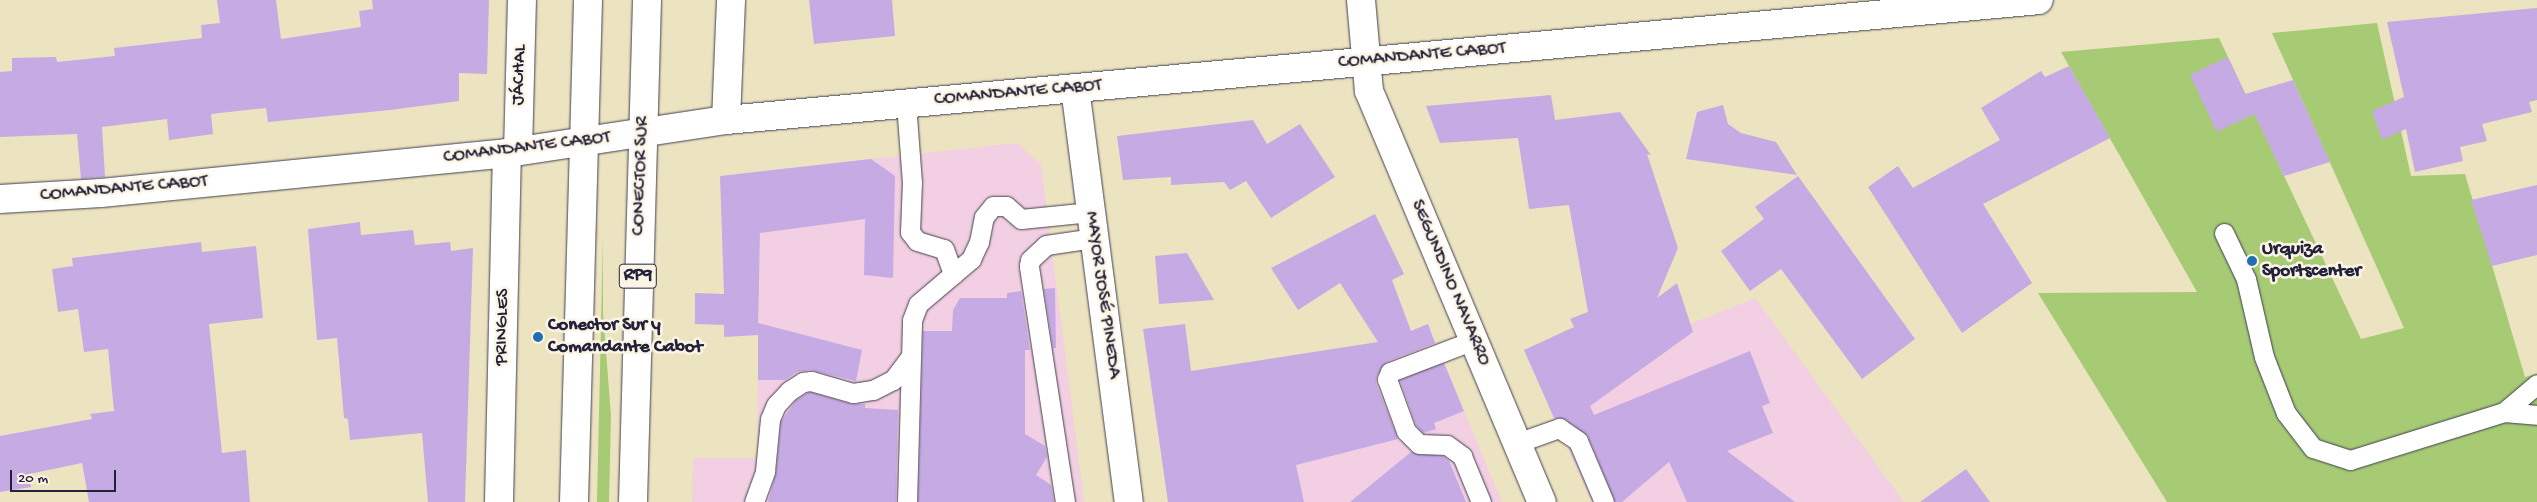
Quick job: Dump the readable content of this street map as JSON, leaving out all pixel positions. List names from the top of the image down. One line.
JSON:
{"streets":{"main road":["COMANDANTE CABOT","JÁCHAL","CONECTOR SUR","RP9","SEGUNDINO NAVARRO","MAYOR JOSÉ PINEDA","PRINGLES"]},"crossings":[["COMANDANTE CABOT","JÁCHAL"],["COMANDANTE CABOT","CONECTOR SUR"],["COMANDANTE CABOT","SEGUNDINO NAVARRO"],["COMANDANTE CABOT","MAYOR JOSÉ PINEDA"],["COMANDANTE CABOT","PRINGLES"],["JÁCHAL","PRINGLES"]],"places":["Urquiza Sportscenter","Conector Sur y Comandante Cabot"],"scale_bar":"20 m"}
